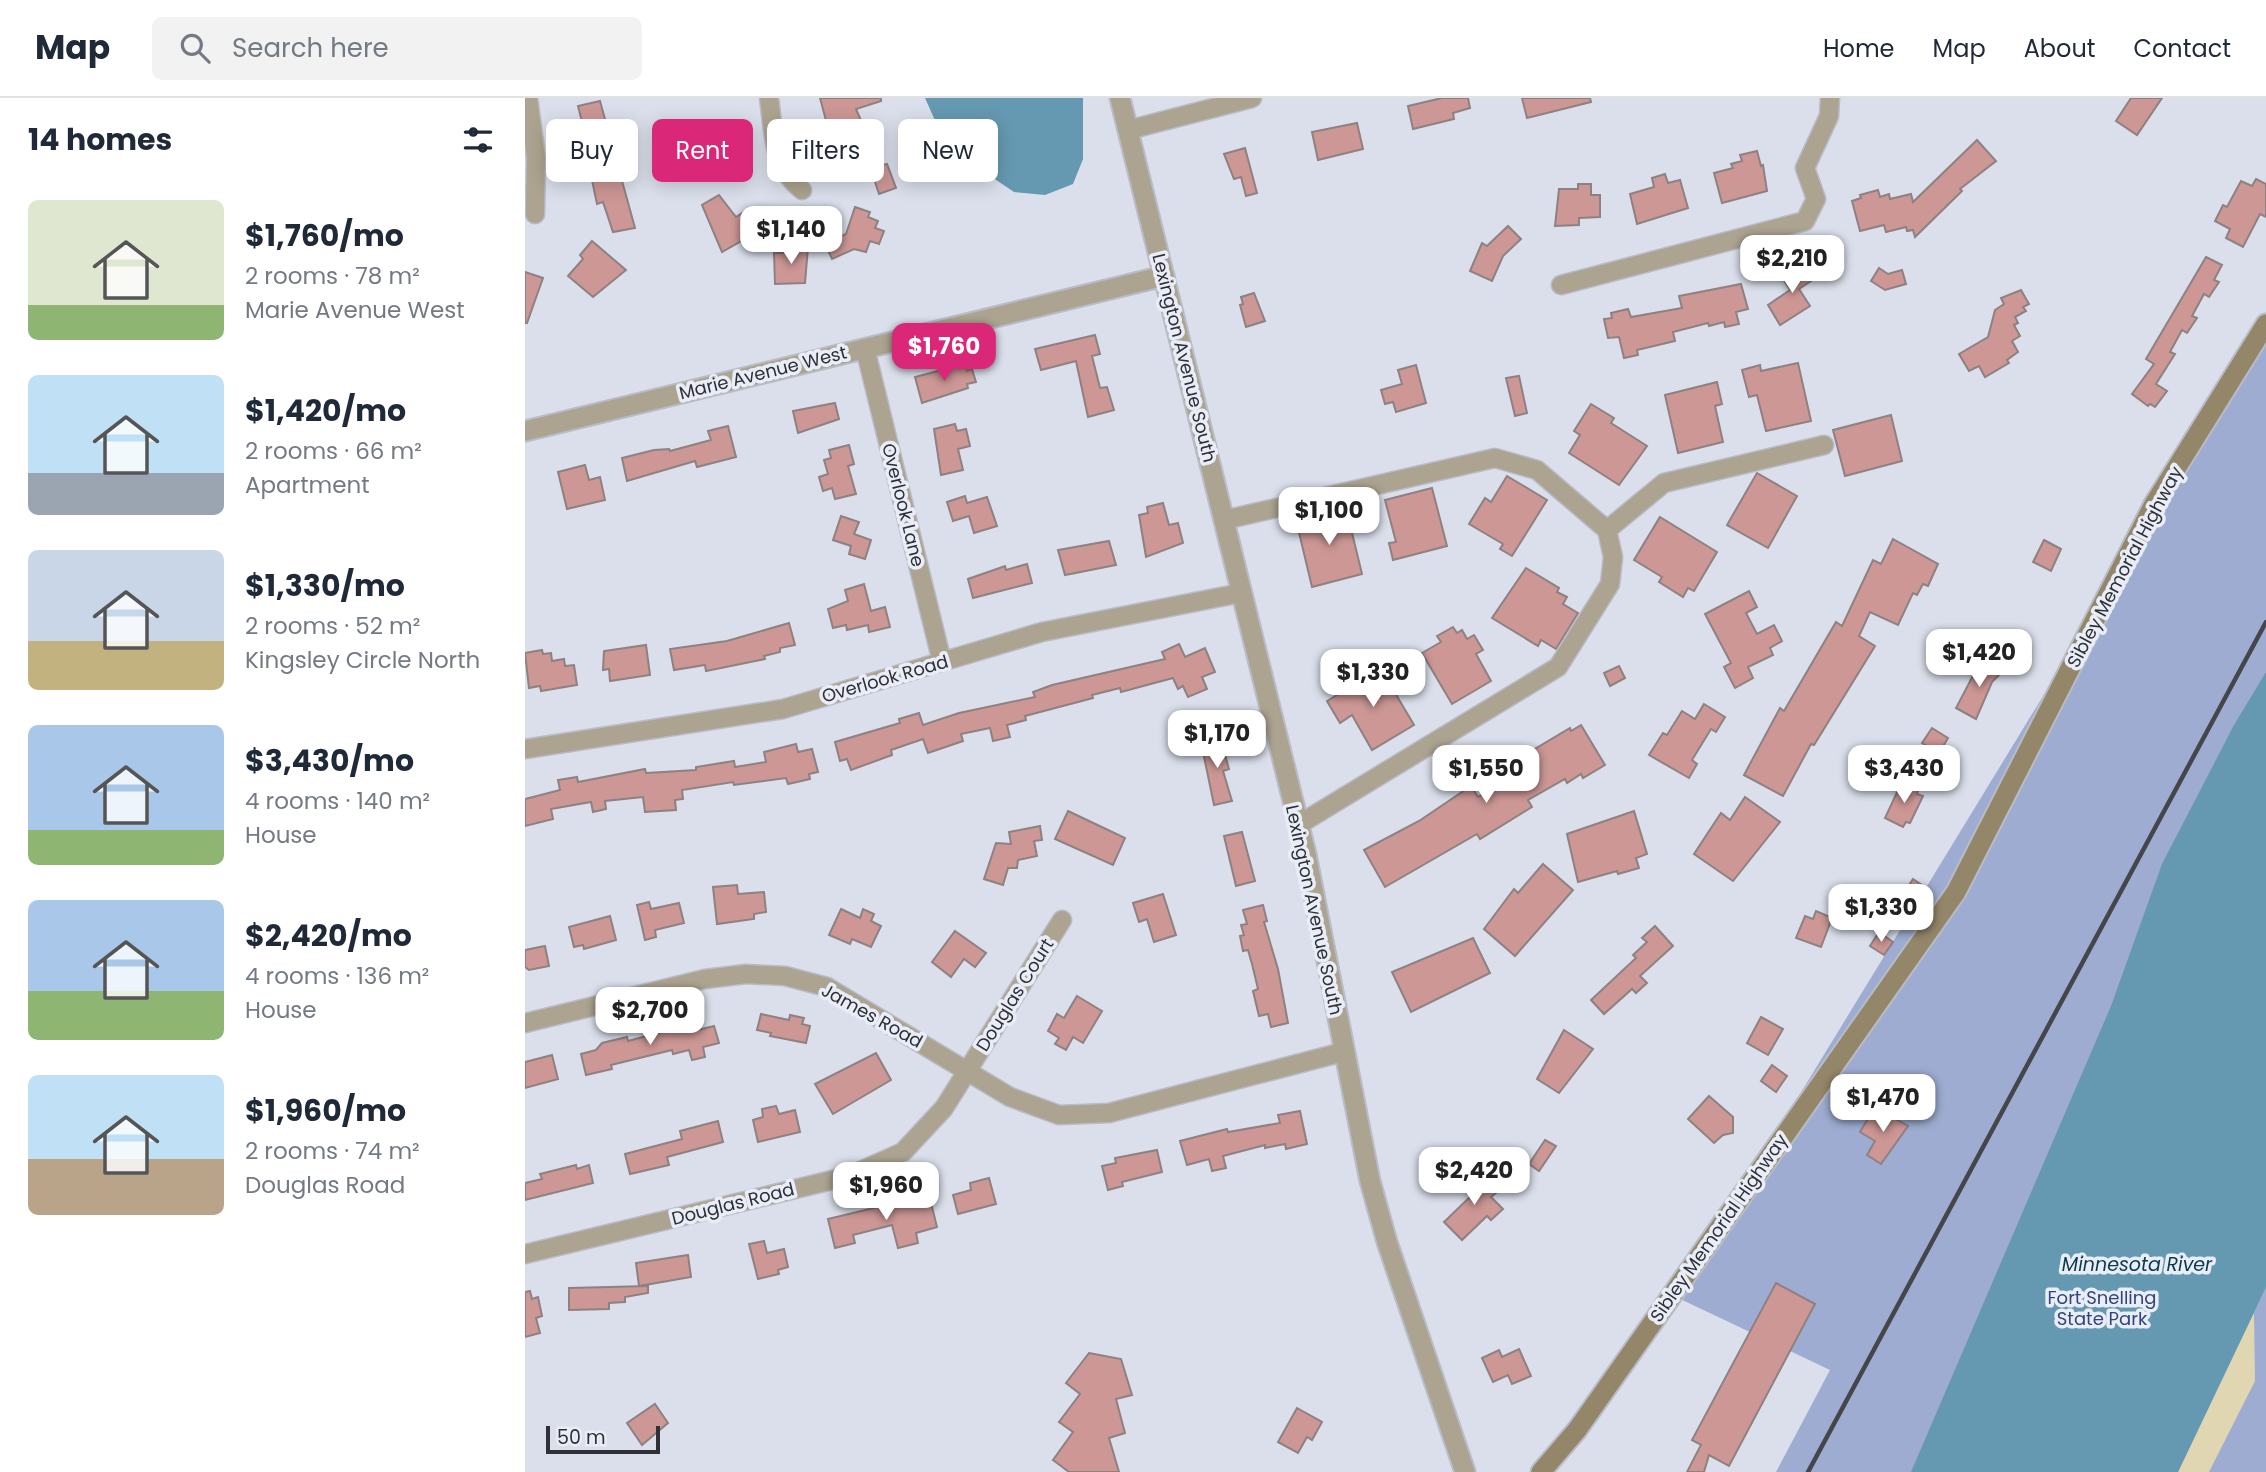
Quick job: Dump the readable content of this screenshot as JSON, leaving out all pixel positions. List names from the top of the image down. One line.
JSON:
{"streets":{"main road":["Sibley Memorial Highway"],"street":["Lexington Avenue South","Marie Avenue West","Overlook Lane","Overlook Road","Douglas Court","James Road","Douglas Road"]},"crossings":[["Lexington Avenue South","Marie Avenue West"],["Lexington Avenue South","Overlook Road"],["Marie Avenue West","Overlook Lane"],["Overlook Lane","Overlook Road"],["Douglas Court","James Road"],["Douglas Court","Douglas Road"],["James Road","Douglas Road"]],"water":["Minnesota River"],"parks":["Fort Snelling State Park"],"scale_bar":"50 m","page":{"header":"Map","search":"Search here","nav":["Home","Map","About","Contact"],"heading":"14 homes","chip":["Buy","Rent","Filters","New"],"list":[{"name":"$1,760/mo","note":"2 rooms · 78 m² · Marie Avenue West"},{"name":"$1,420/mo","note":"2 rooms · 66 m² · Apartment"},{"name":"$1,330/mo","note":"2 rooms · 52 m² · Kingsley Circle North"},{"name":"$3,430/mo","note":"4 rooms · 140 m² · House"},{"name":"$2,420/mo","note":"4 rooms · 136 m² · House"},{"name":"$1,960/mo","note":"2 rooms · 74 m² · Douglas Road"}],"price":["$1,140","$2,210","$1,760","$1,100","$1,420","$1,330","$1,170","$1,550","$3,430","$1,330","$2,700","$1,470","$2,420","$1,960"],"scale":"50 m"}}
